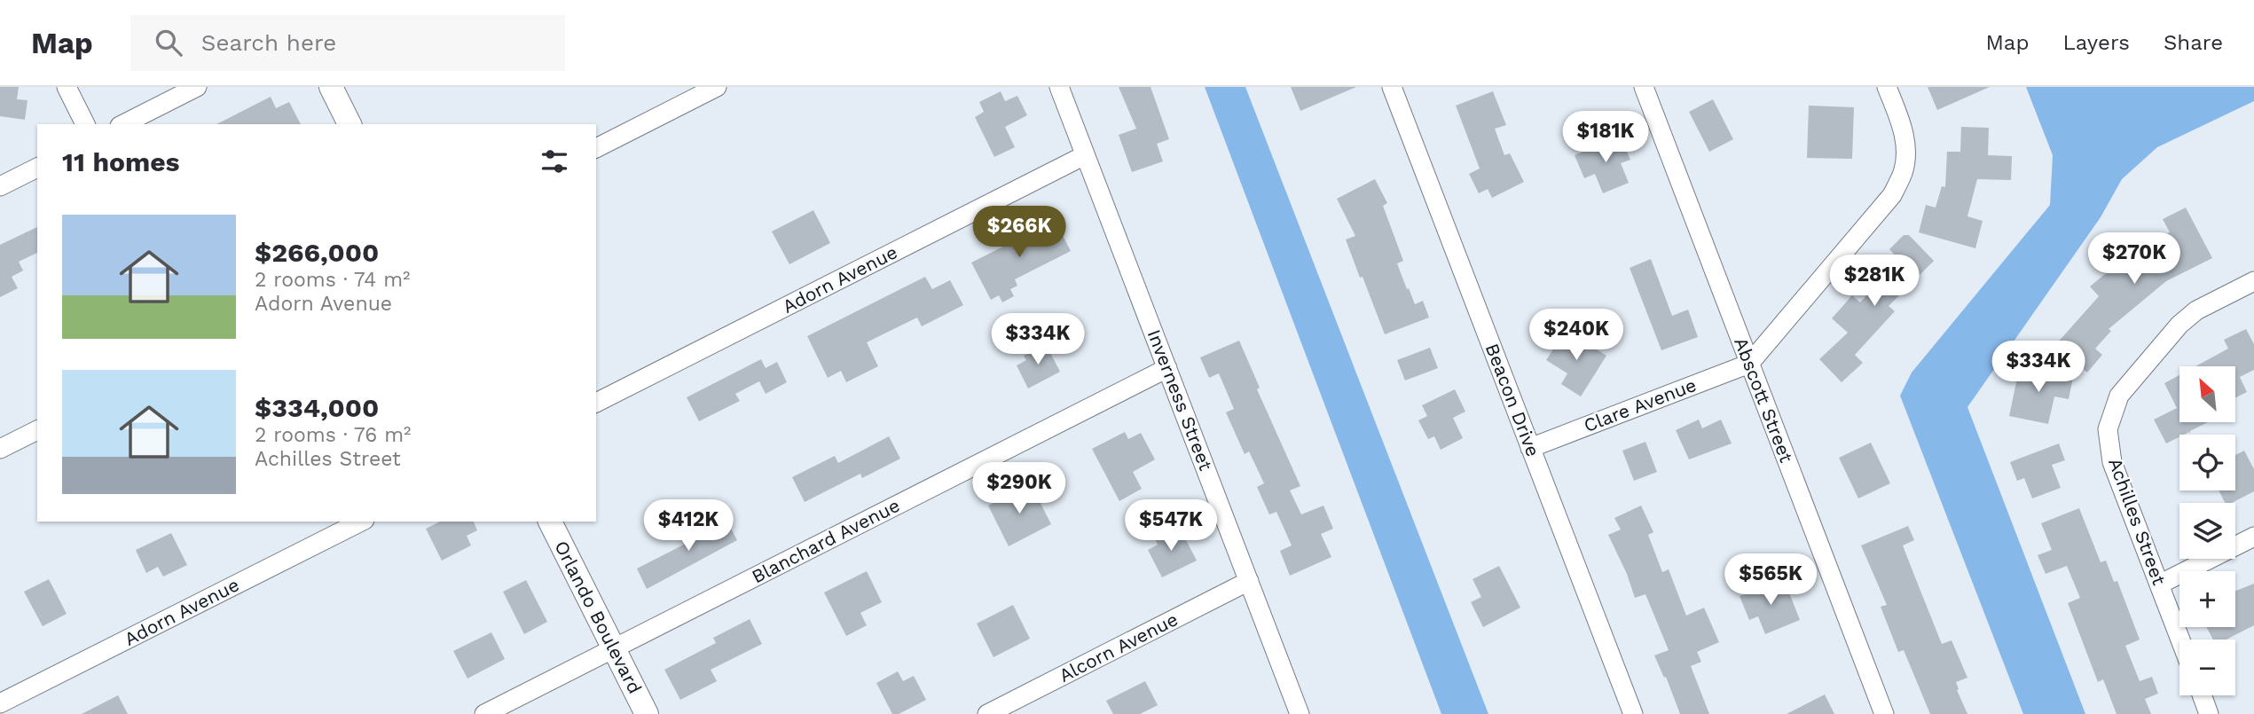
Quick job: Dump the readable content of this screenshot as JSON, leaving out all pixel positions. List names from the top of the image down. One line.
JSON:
{"streets":{"street":["Adorn Avenue","Inverness Street","Beacon Drive","Abscott Street","Clare Avenue","Achilles Street","Blanchard Avenue","Orlando Boulevard","Alcorn Avenue"]},"crossings":[["Adorn Avenue","Inverness Street"],["Inverness Street","Blanchard Avenue"],["Inverness Street","Alcorn Avenue"],["Beacon Drive","Clare Avenue"],["Abscott Street","Clare Avenue"],["Blanchard Avenue","Orlando Boulevard"]],"north":"top left","page":{"header":"Map","search":"Search here","nav":["Map","Layers","Share"],"price":["$181K","$266K","$270K","$281K","$240K","$334K","$334K","$290K","$412K","$547K","$565K"],"heading":"11 homes","list":[{"name":"$266,000","note":"2 rooms · 74 m² · Adorn Avenue"},{"name":"$334,000","note":"2 rooms · 76 m² · Achilles Street"}],"map_buttons":["+","−"]}}
